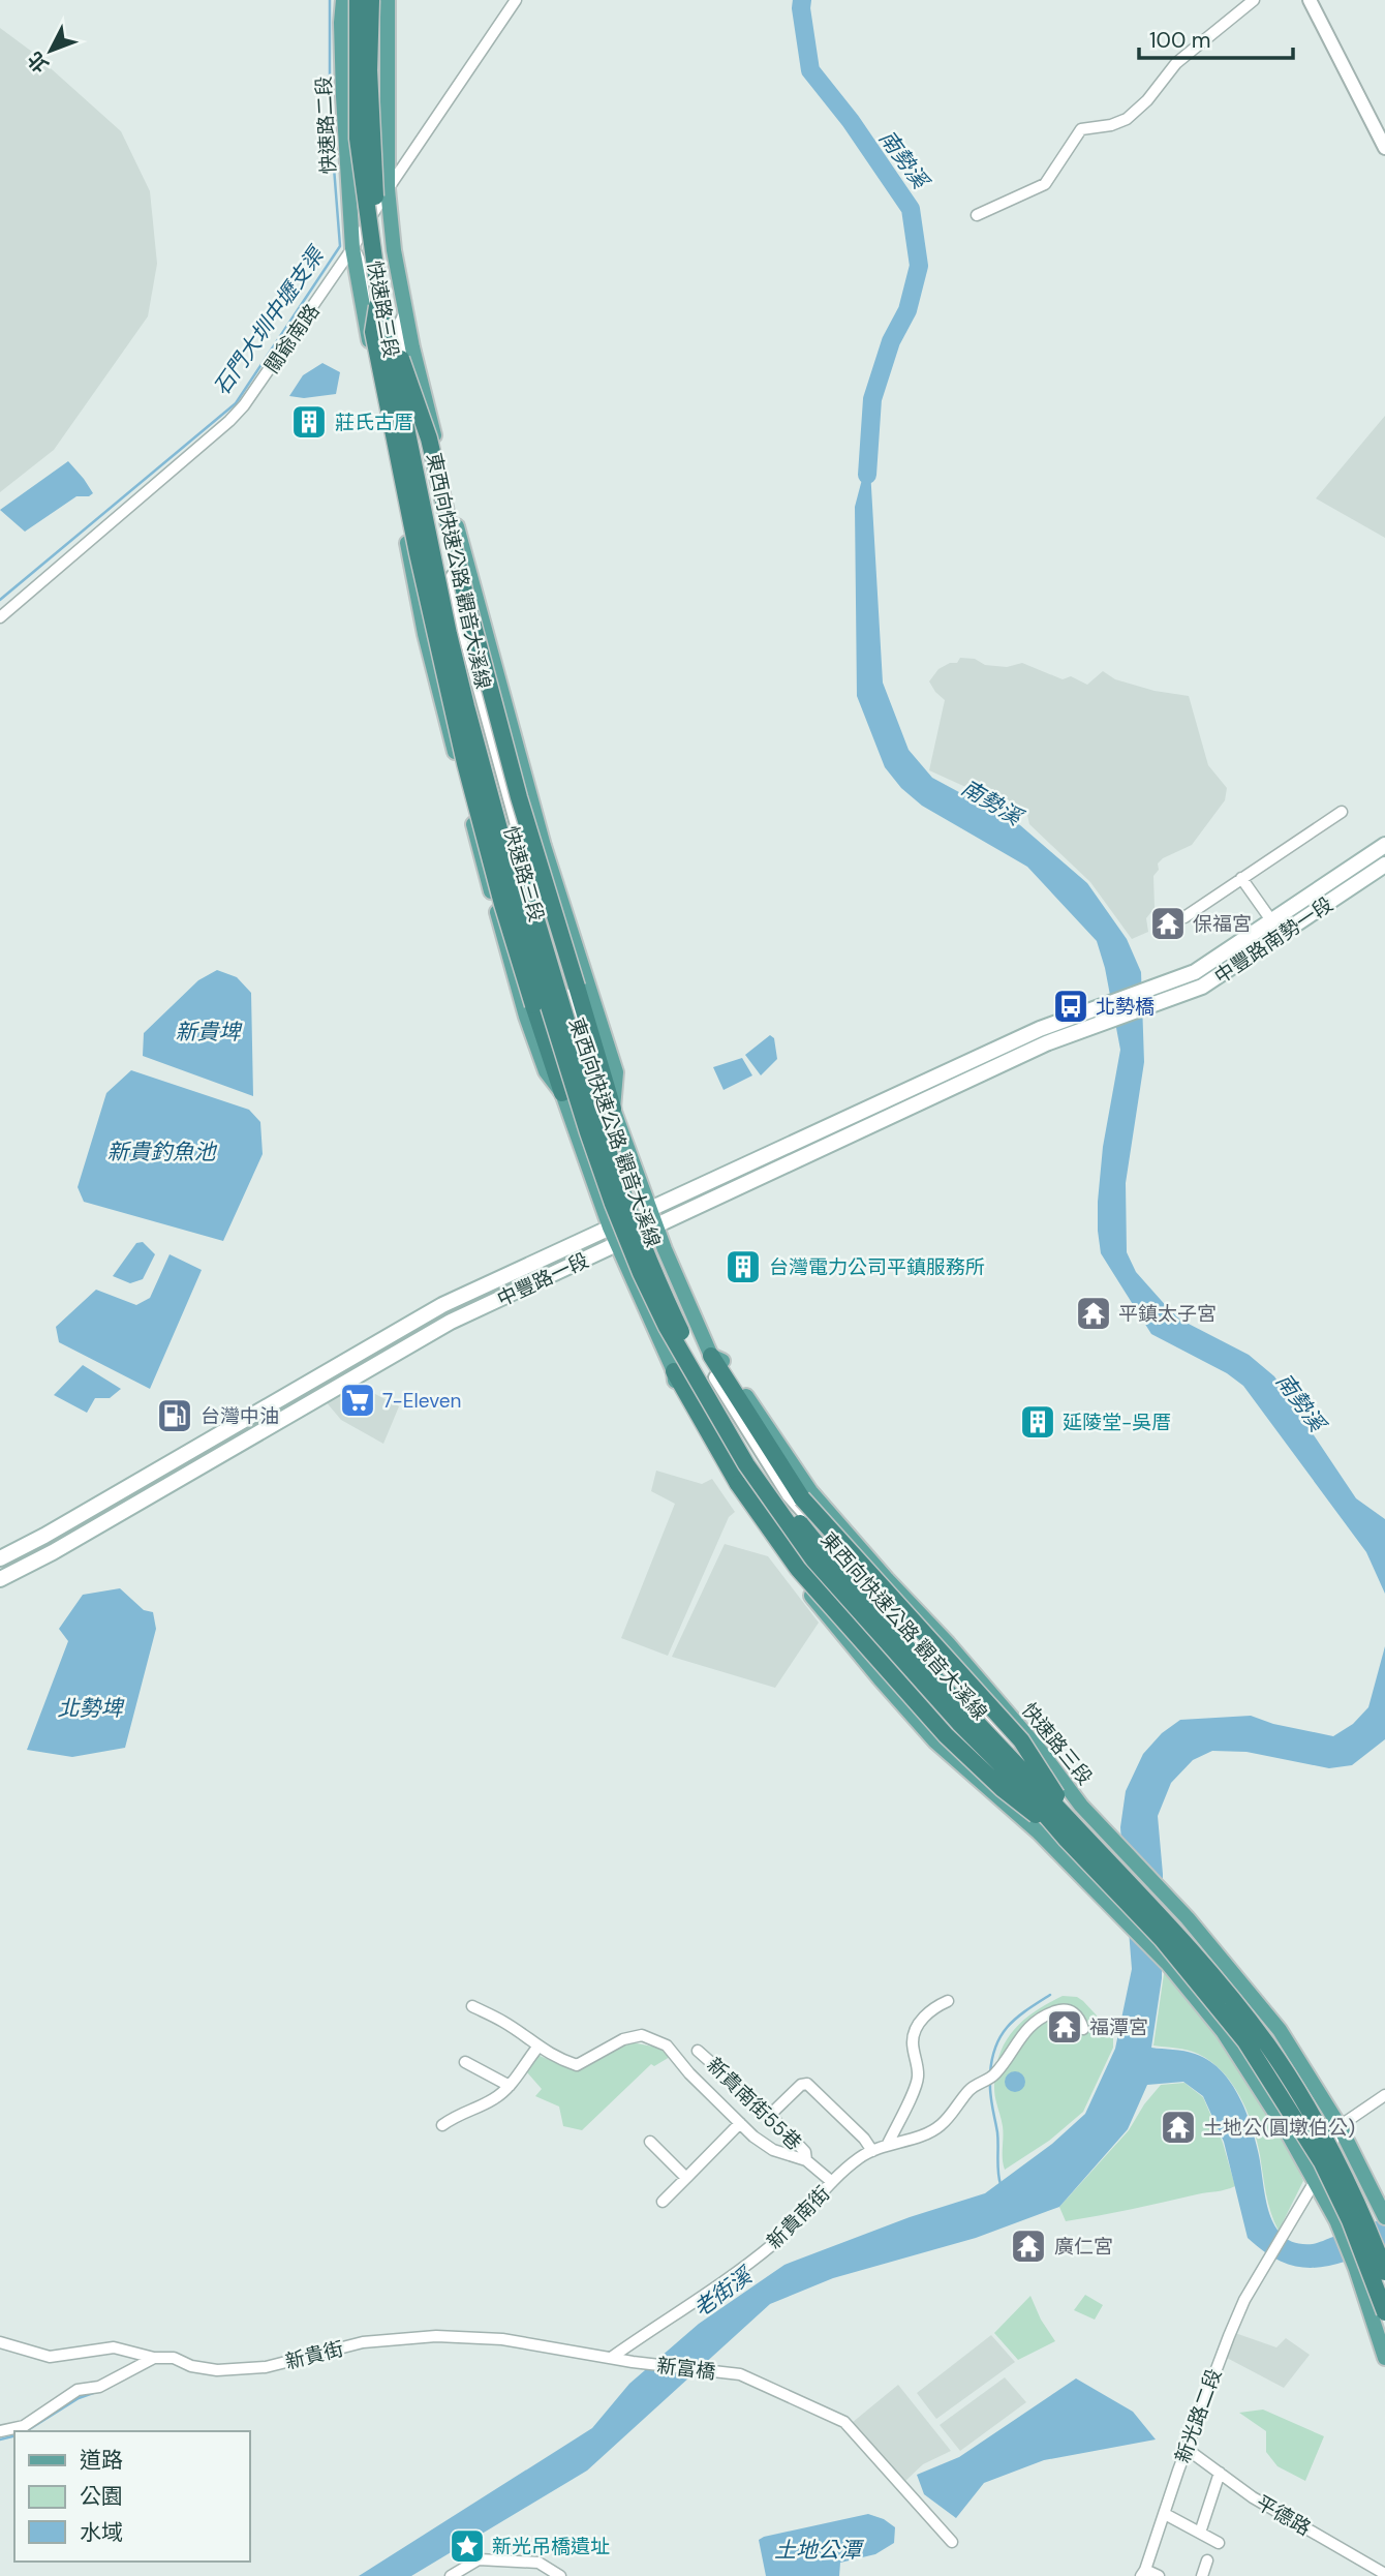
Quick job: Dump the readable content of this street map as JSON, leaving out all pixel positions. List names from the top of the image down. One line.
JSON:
{"streets":{"highway":["東西向快速公路 觀音大溪線"],"main road":["快速路二段","快速路三段","中豐路南勢一段","中豐路一段"],"street":["關爺南路","新貴南街55巷","新貴南街","新貴街","新富橋","新光路二段","平德路"]},"crossings":[["快速路二段","快速路三段"],["快速路二段","關爺南路"],["快速路三段","關爺南路"],["快速路三段","中豐路一段"],["快速路三段","新光路二段"],["新貴南街","新貴街"],["新貴街","新富橋"],["新光路二段","平德路"]],"water":["南勢溪","石門大圳中壢支渠","新貴埤","新貴釣魚池","北勢埤","老街溪","土地公潭"],"places":{"building":["莊氏古厝","台灣電力公司平鎮服務所","延陵堂-吳厝"],"temple":["保福宮","平鎮太子宮","福潭宮","土地公(圓墩伯公)","廣仁宮"],"bus stop":["北勢橋"],"supermarket":["7-Eleven"],"fuel station":["台灣中油"],"place":["新光吊橋遺址"]},"legend":["道路","公園","水域"],"scale_bar":"100 m","north":"bottom left"}
